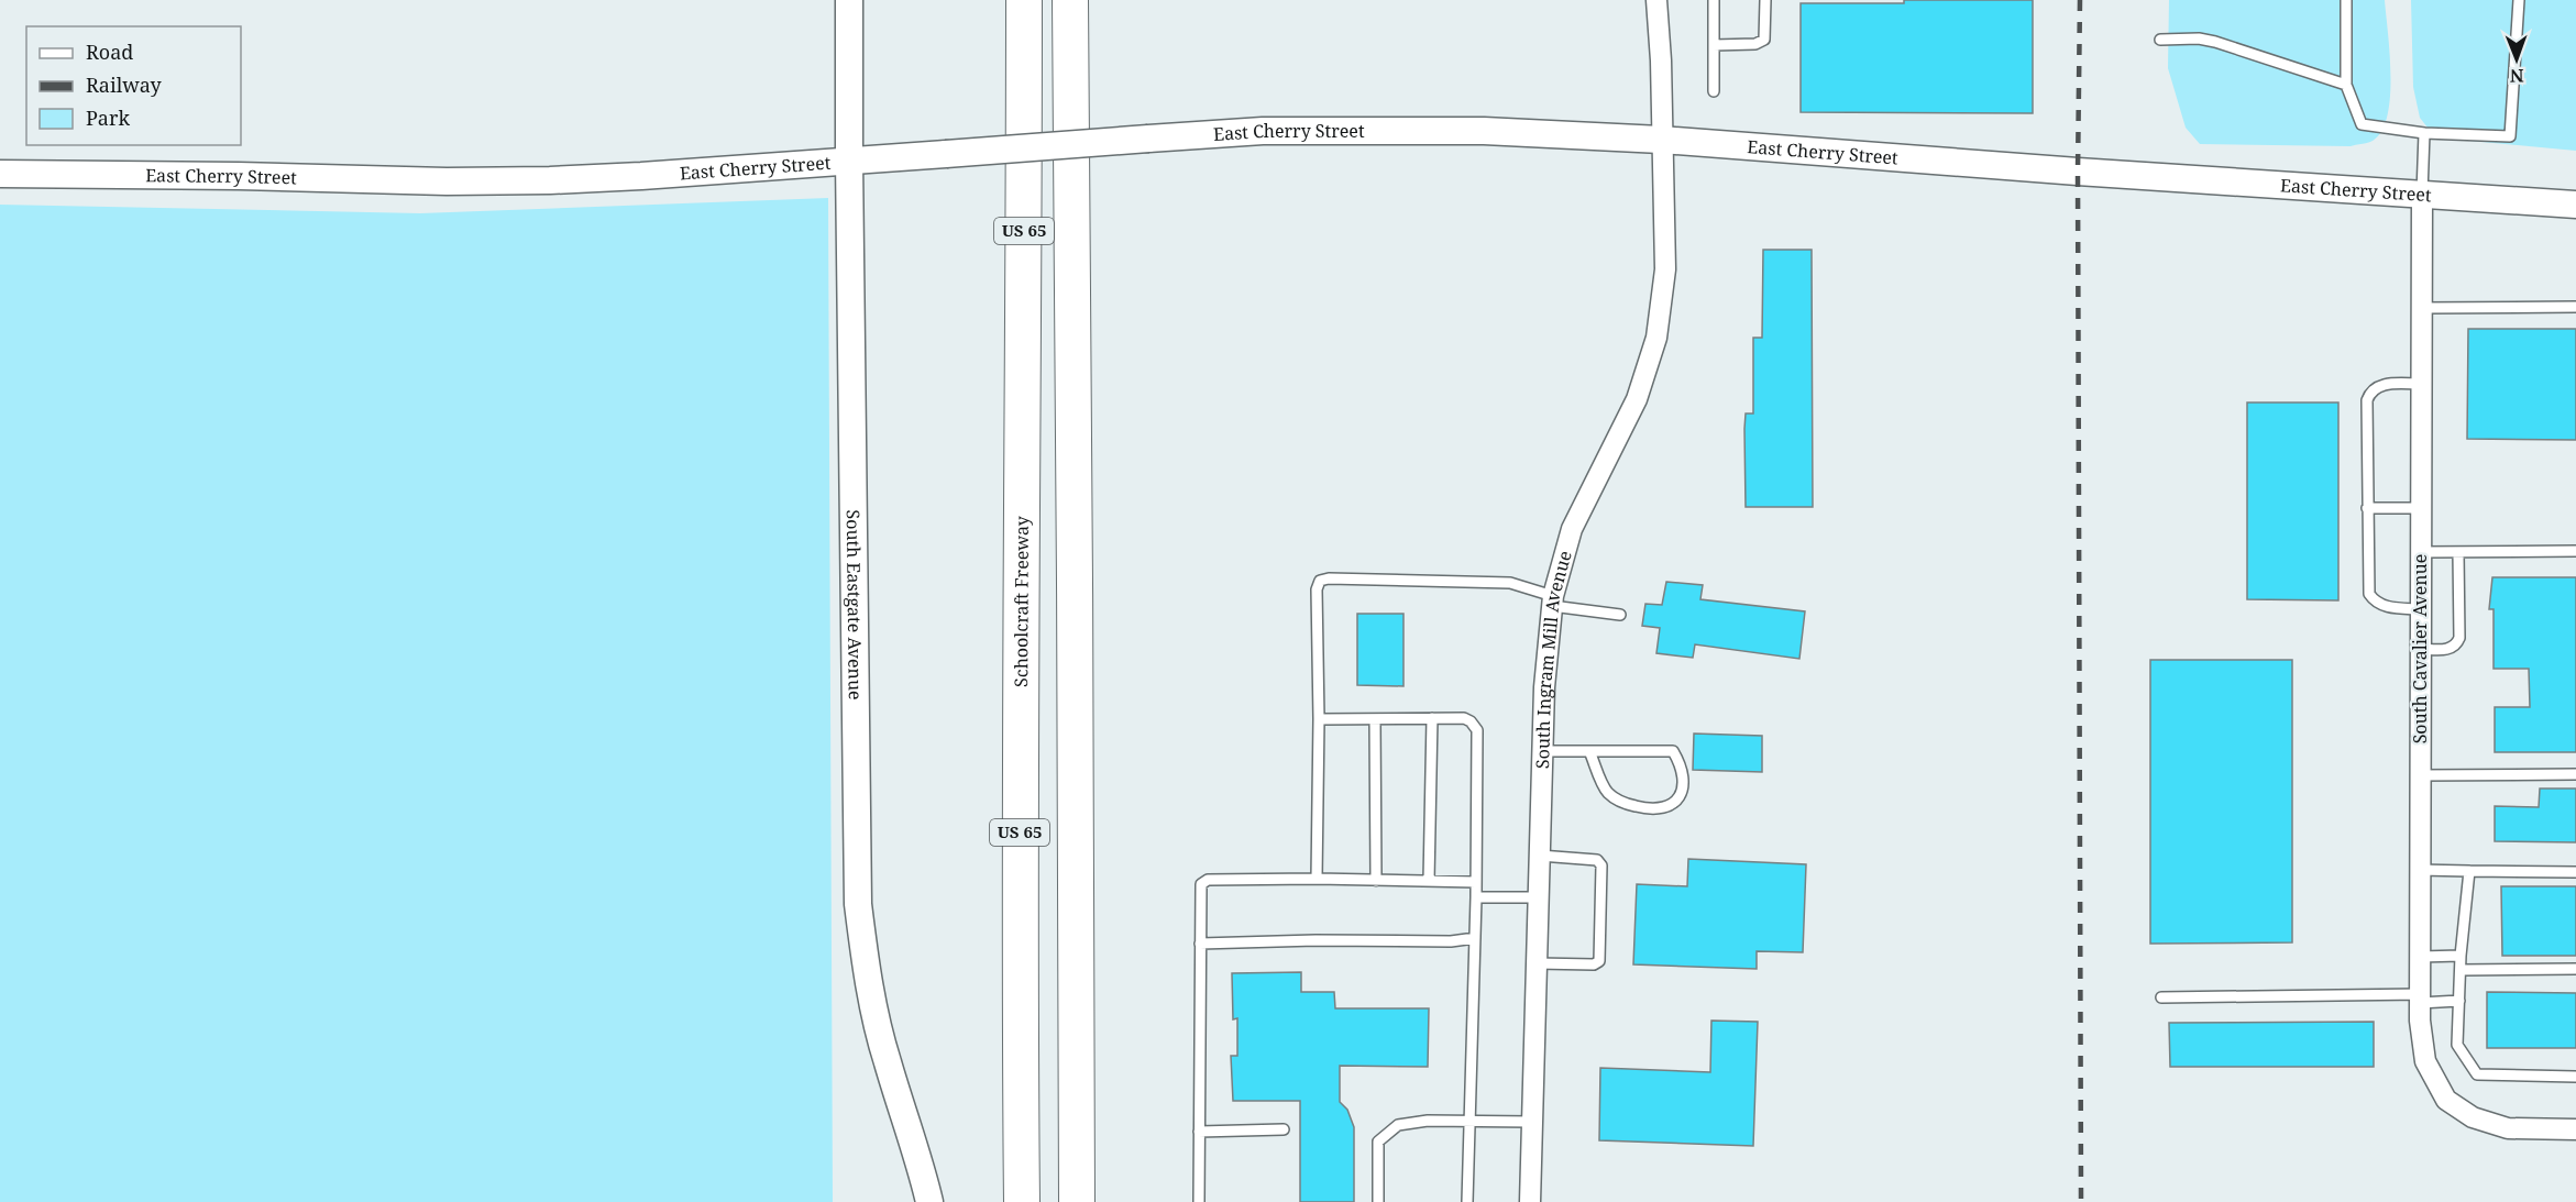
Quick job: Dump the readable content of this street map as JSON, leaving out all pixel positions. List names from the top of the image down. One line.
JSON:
{"streets":{"highway":["US 65","Schoolcraft Freeway"],"street":["East Cherry Street","South Eastgate Avenue","South Cavalier Avenue","South Ingram Mill Avenue"]},"crossings":[["East Cherry Street","South Eastgate Avenue"],["East Cherry Street","South Cavalier Avenue"],["East Cherry Street","South Ingram Mill Avenue"]],"legend":["Road","Railway","Park"],"north":"bottom"}
